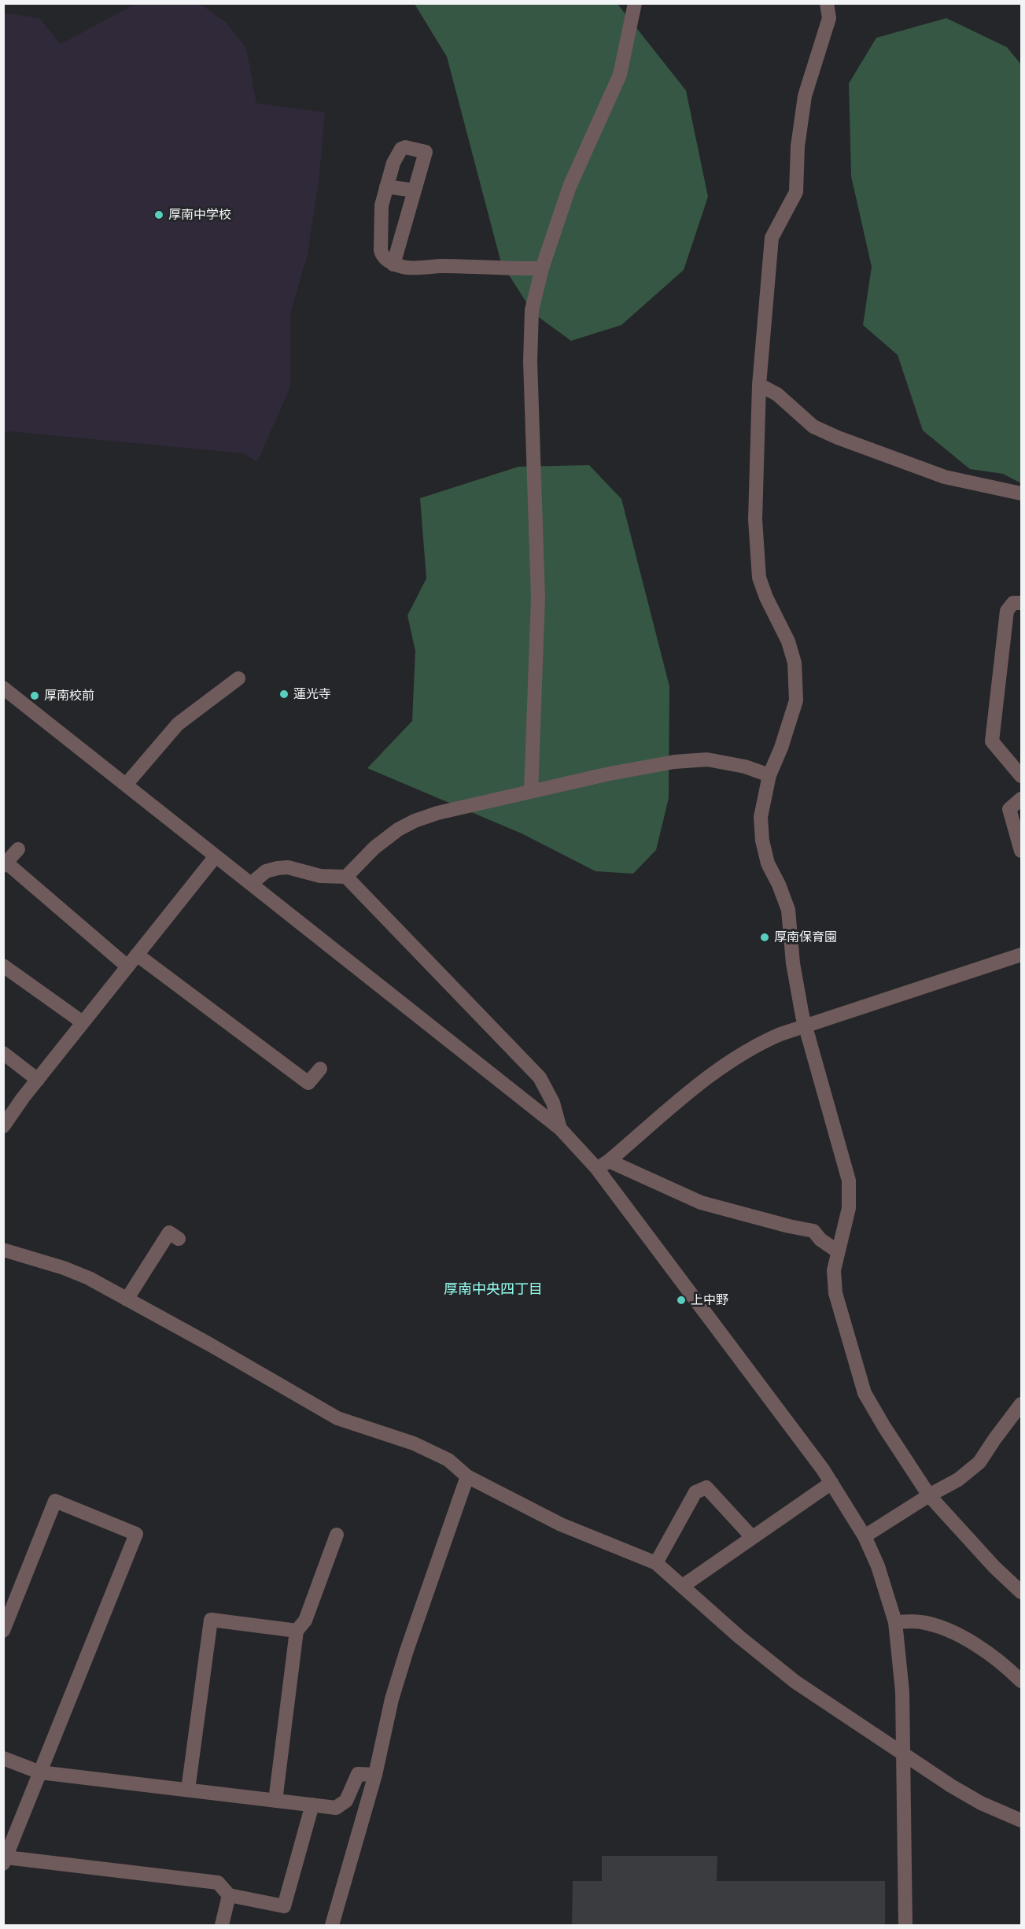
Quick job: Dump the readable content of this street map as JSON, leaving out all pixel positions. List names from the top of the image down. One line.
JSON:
{"districts":["厚南中央四丁目"],"places":["厚南中学校","蓮光寺","厚南校前","厚南保育園","上中野"]}
